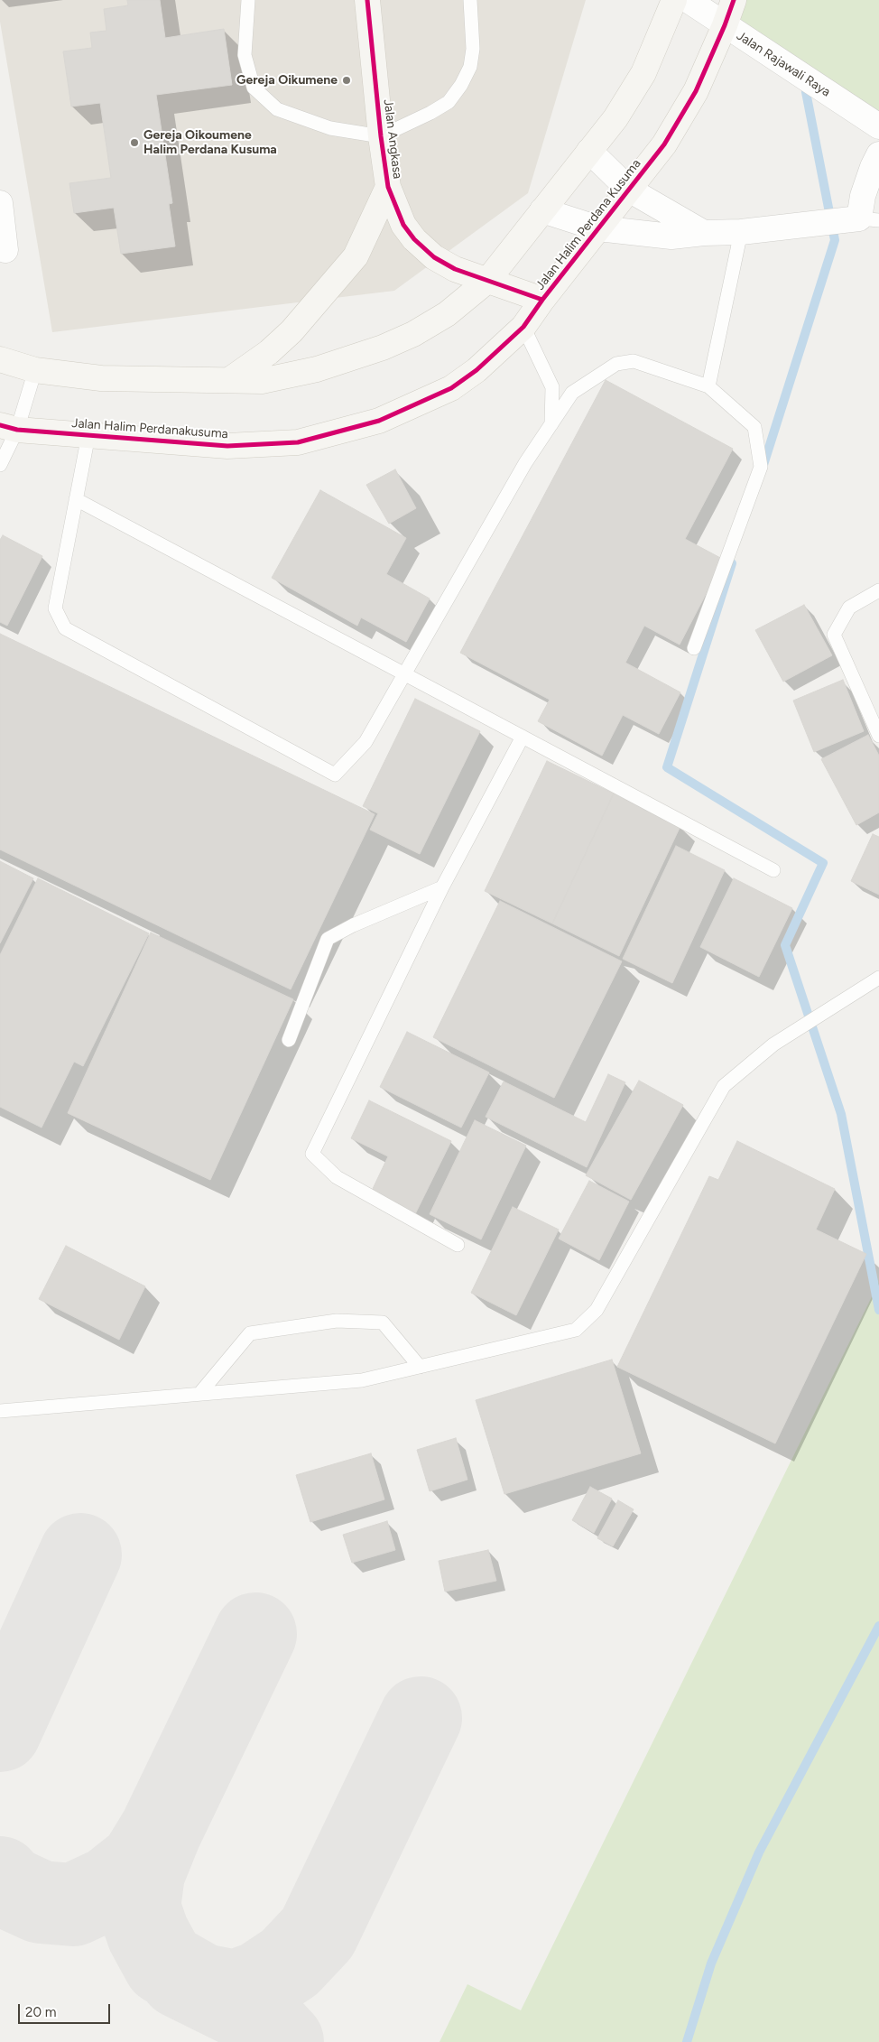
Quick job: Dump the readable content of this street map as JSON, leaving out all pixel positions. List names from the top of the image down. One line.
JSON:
{"streets":{"street":["Jalan Rajawali Raya","Jalan Angkasa","Jalan Halim Perdana Kusuma","Jalan Halim Perdanakusuma"]},"crossings":[["Jalan Rajawali Raya","Jalan Halim Perdana Kusuma"],["Jalan Angkasa","Jalan Halim Perdana Kusuma"],["Jalan Halim Perdana Kusuma","Jalan Halim Perdanakusuma"]],"places":["Gereja Oikumene","Gereja Oikoumene Halim Perdana Kusuma"],"scale_bar":"20 m"}
